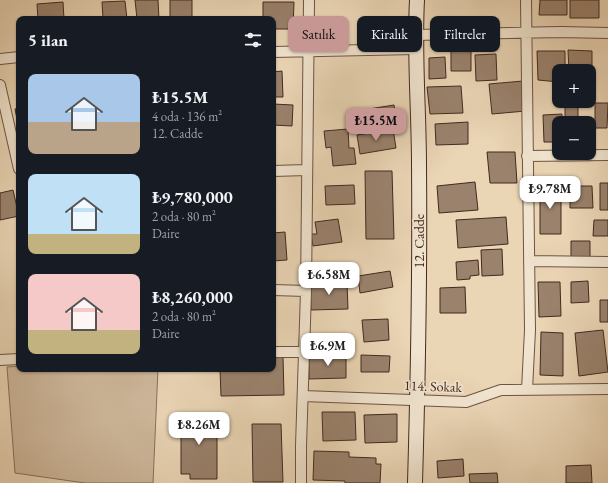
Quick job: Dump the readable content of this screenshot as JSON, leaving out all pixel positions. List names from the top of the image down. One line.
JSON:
{"streets":{"street":["12. Cadde","114. Sokak"]},"crossings":[["12. Cadde","114. Sokak"]],"page":{"chip":["Satılık","Kiralık","Filtreler"],"heading":"5 ilan","map_buttons":["+","−"],"list":[{"name":"₺15.5M","note":"4 oda · 136 m² · 12. Cadde"},{"name":"₺9,780,000","note":"2 oda · 80 m² · Daire"},{"name":"₺8,260,000","note":"2 oda · 80 m² · Daire"}],"price":["₺15.5M","₺9.78M","₺6.58M","₺6.9M","₺8.26M"]}}
